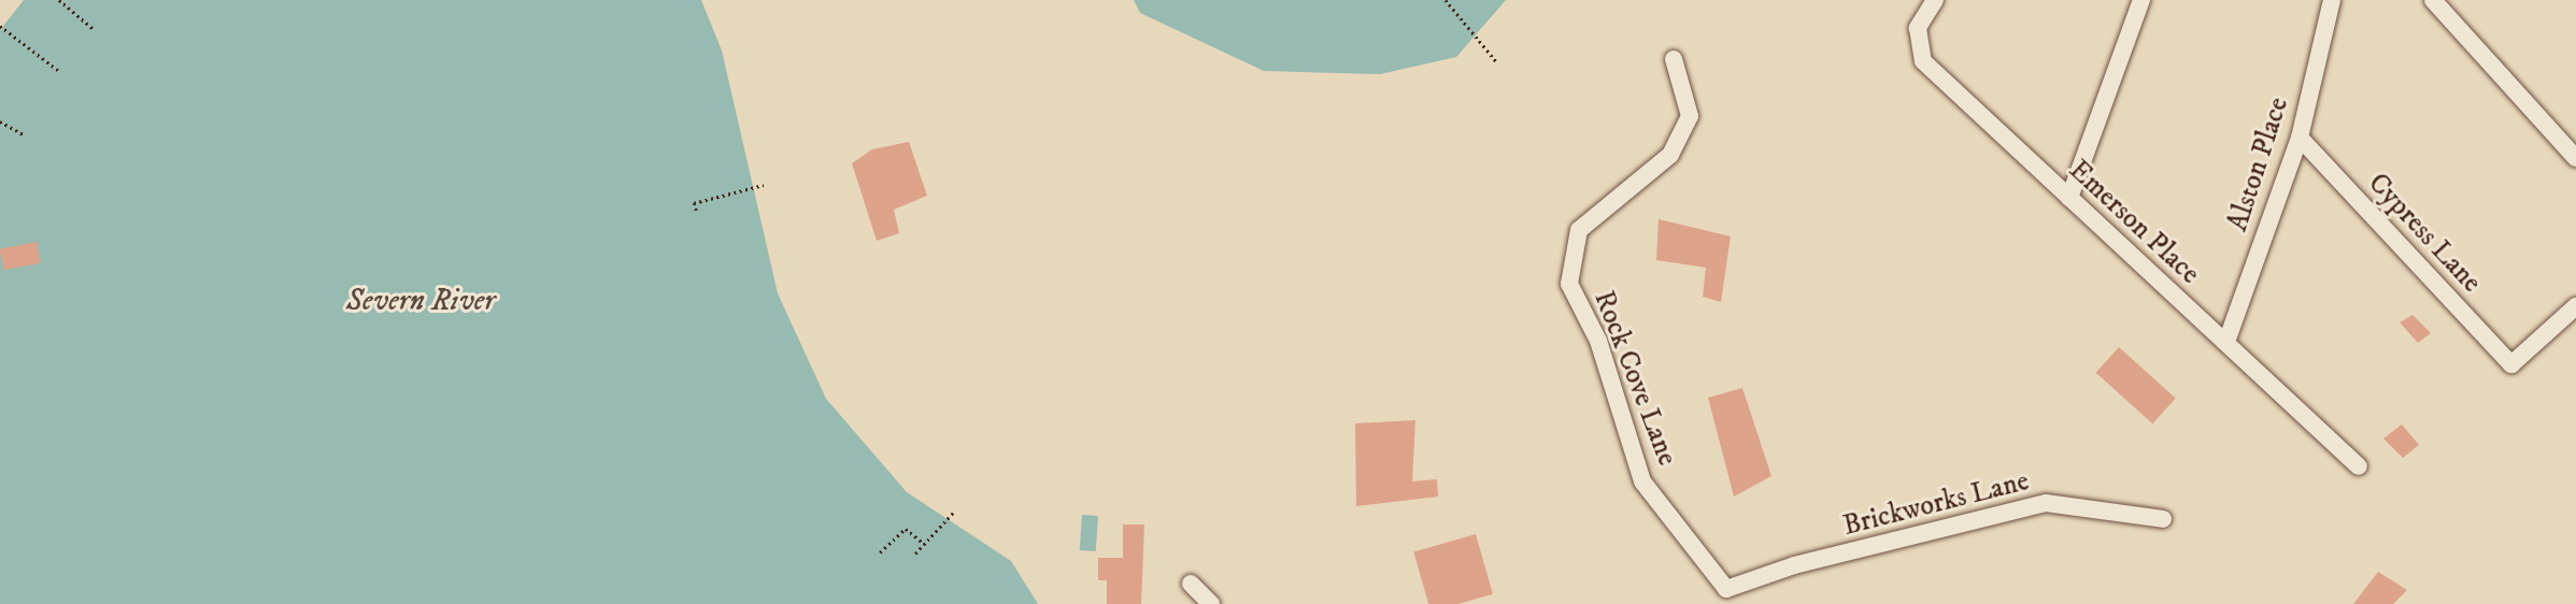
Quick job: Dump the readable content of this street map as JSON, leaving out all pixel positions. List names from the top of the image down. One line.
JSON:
{"streets":{"street":["Alston Place","Emerson Place","Cypress Lane","Rock Cove Lane","Brickworks Lane"]},"crossings":[["Alston Place","Emerson Place"],["Alston Place","Cypress Lane"],["Rock Cove Lane","Brickworks Lane"]],"water":["Severn River"]}
